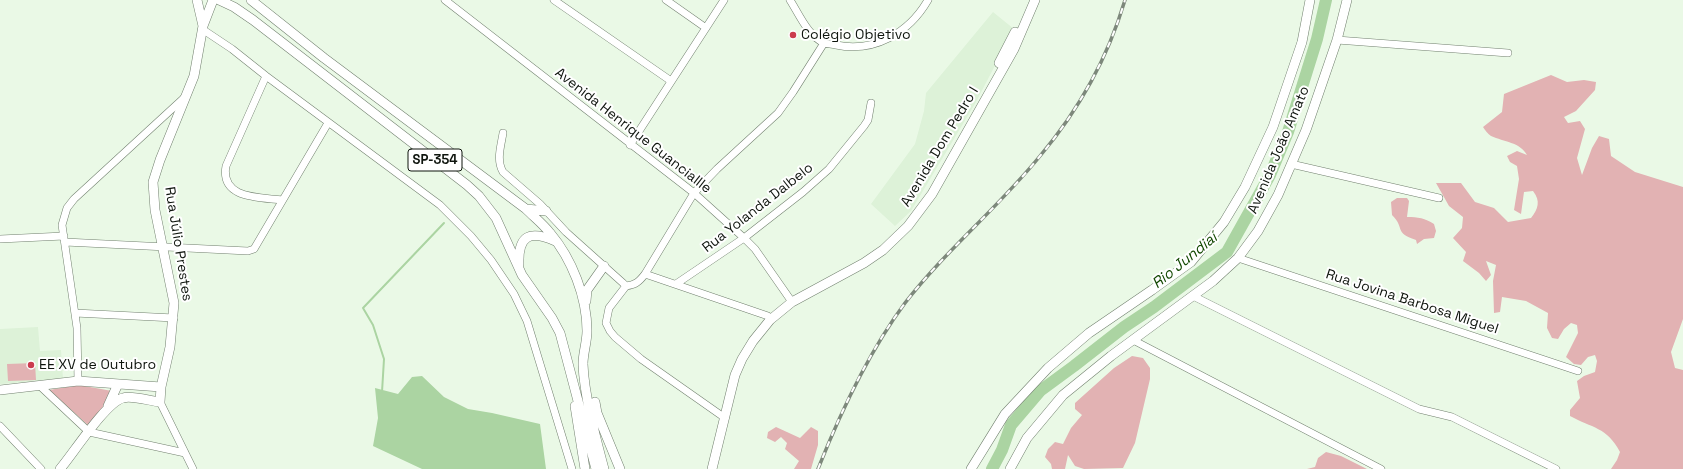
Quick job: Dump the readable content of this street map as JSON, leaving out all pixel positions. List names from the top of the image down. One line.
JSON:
{"streets":{"main road":["Avenida Dom Pedro I","Avenida João Amato","SP-354","Rua Júlio Prestes"],"street":["Avenida Henrique Guanciallle","Rua Yolanda Dalbelo","Rua Jovina Barbosa Miguel"]},"crossings":[["Avenida Henrique Guanciallle","Avenida Dom Pedro I"],["Avenida Henrique Guanciallle","Rua Yolanda Dalbelo"],["Avenida João Amato","Rua Jovina Barbosa Miguel"]],"water":["Rio Jundiaí"],"places":["Colégio Objetivo","EE XV de Outubro"]}
